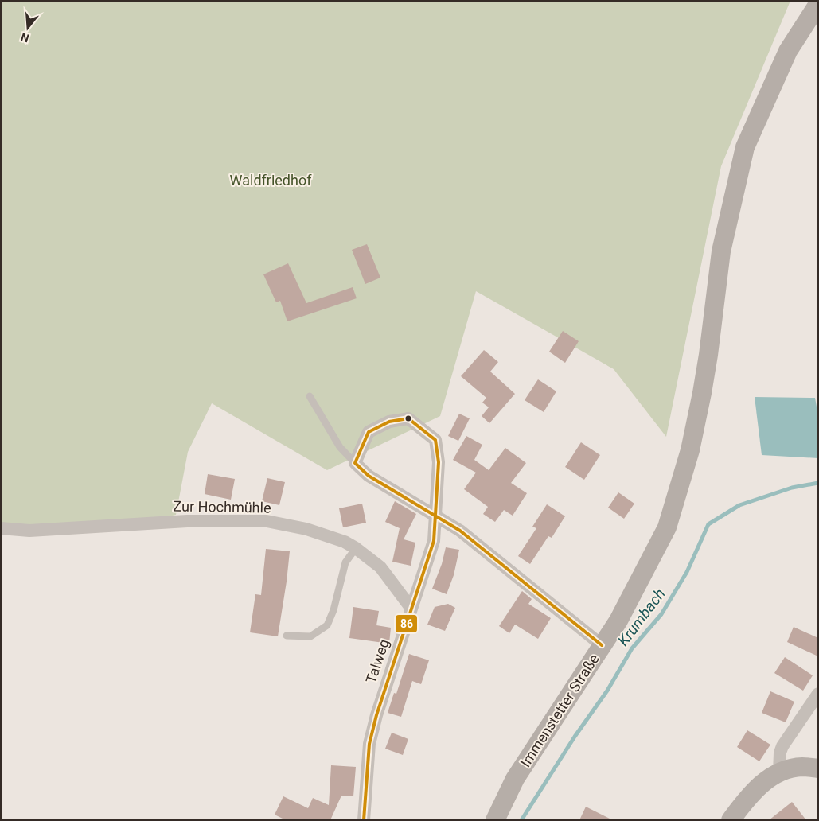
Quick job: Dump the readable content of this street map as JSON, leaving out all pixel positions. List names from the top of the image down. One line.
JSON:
{"streets":{"main road":["Immenstetter Straße"],"street":["Zur Hochmühle","Talweg"]},"crossings":[["Zur Hochmühle","Talweg"]],"water":["Krumbach"],"parks":["Waldfriedhof"],"lines":["transit line 86"],"north":"bottom"}
